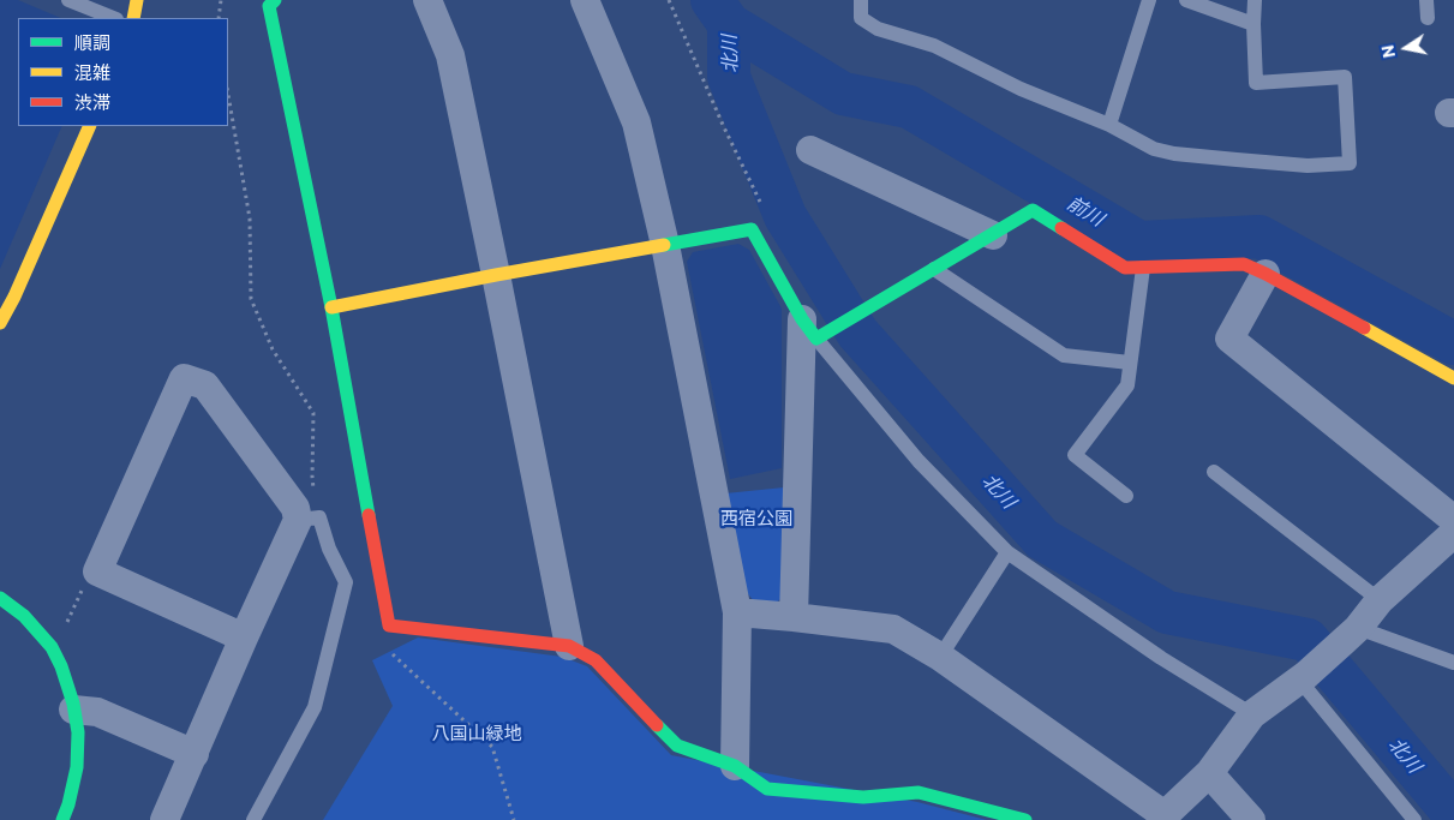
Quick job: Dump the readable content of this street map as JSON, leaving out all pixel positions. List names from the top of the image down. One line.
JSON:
{"water":["北川","前川"],"parks":["西宿公園","八国山緑地"],"legend":["順調","混雑","渋滞"],"north":"left"}
